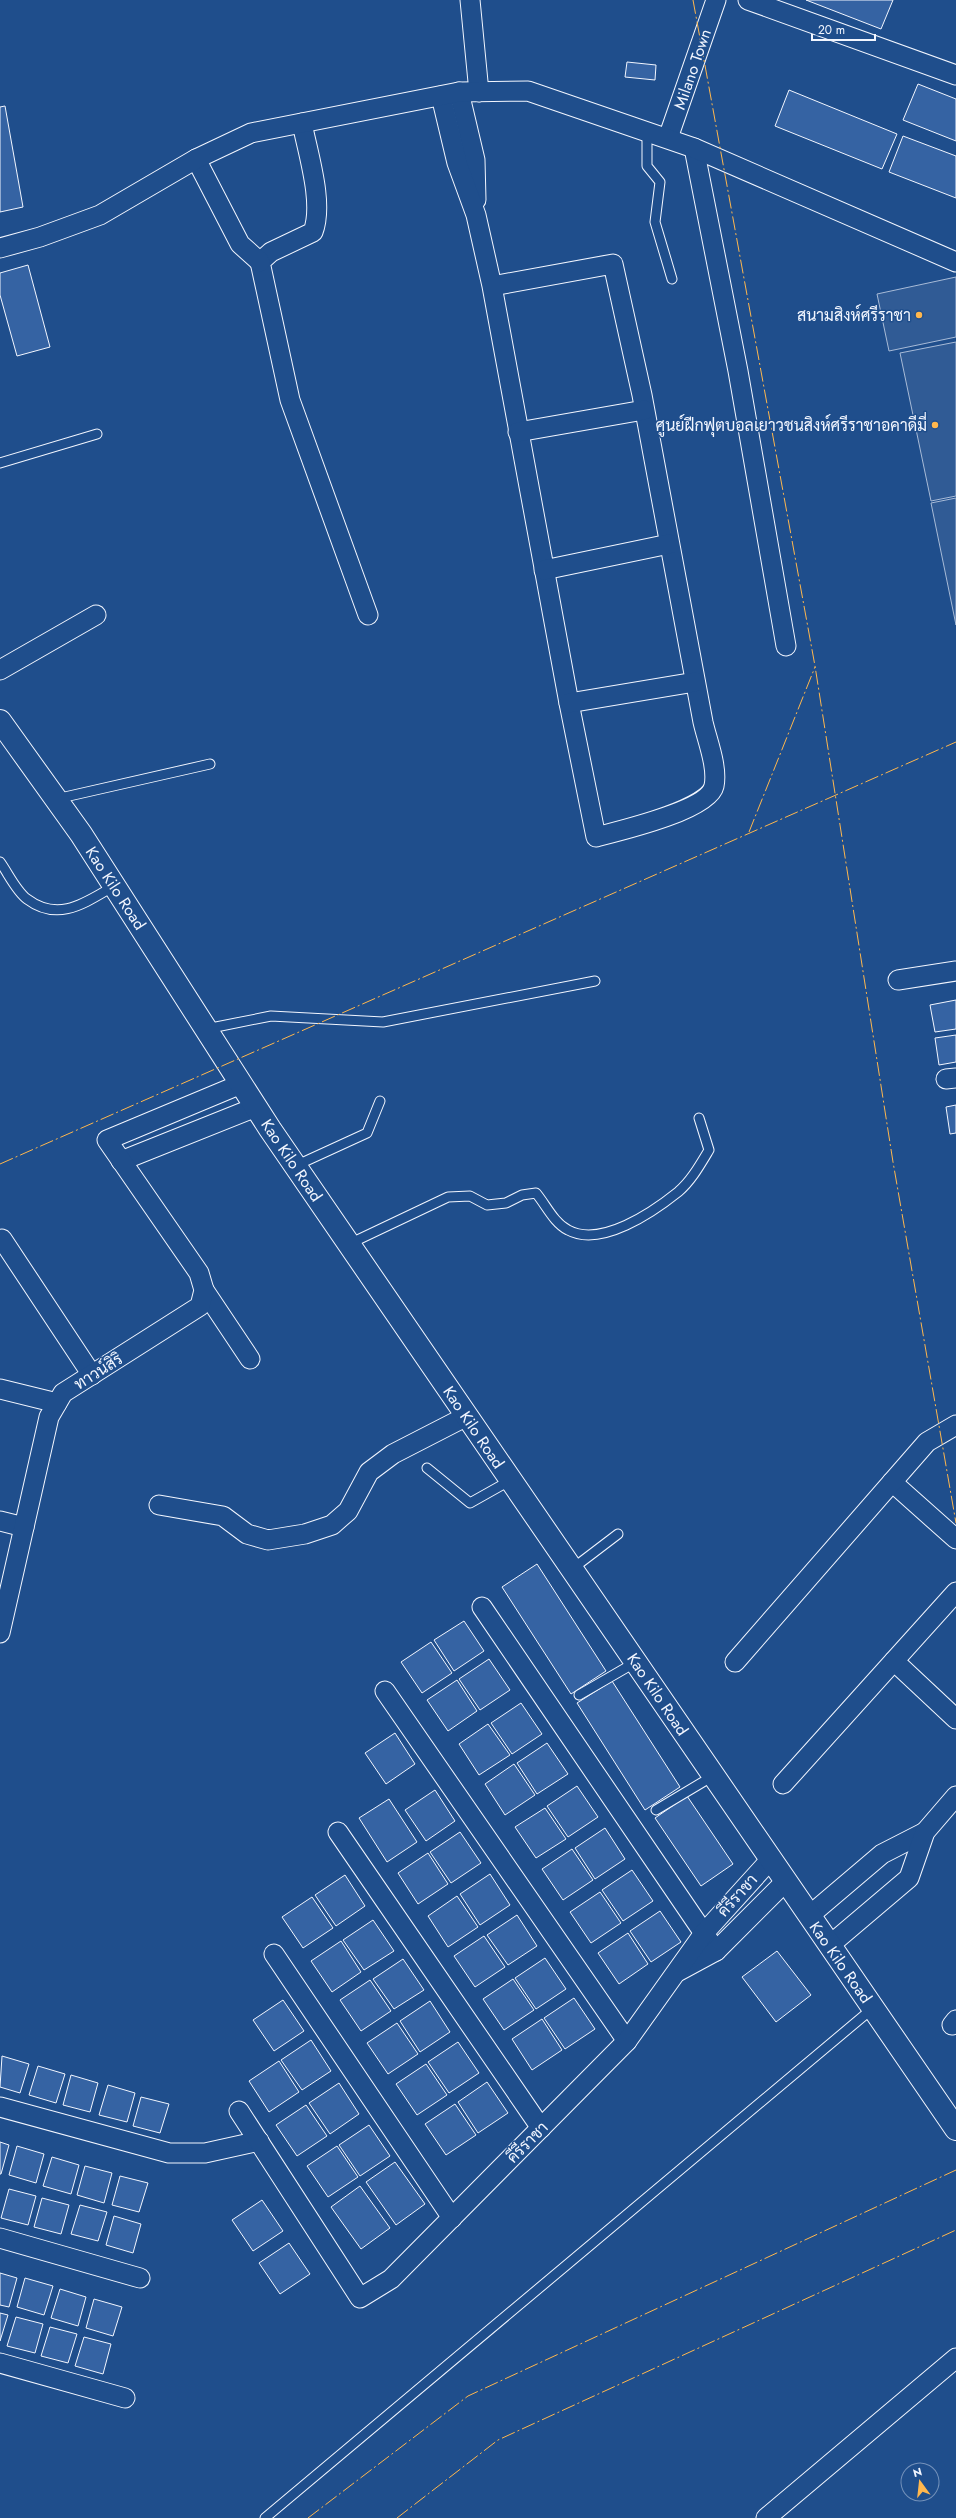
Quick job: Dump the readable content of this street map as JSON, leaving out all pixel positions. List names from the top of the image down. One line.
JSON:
{"streets":{"main road":["Kao Kilo Road"],"street":["Milano Town","ทาวน์สิริ","คีรีราชา"]},"crossings":[["Kao Kilo Road","คีรีราชา"]],"places":["สนามสิงห์ศรีราชา","ศูนย์ฝีกฟุตบอลเยาวชนสิงห์ศรีราชาอคาดีมี่"],"scale_bar":"20 m","north":"top"}
